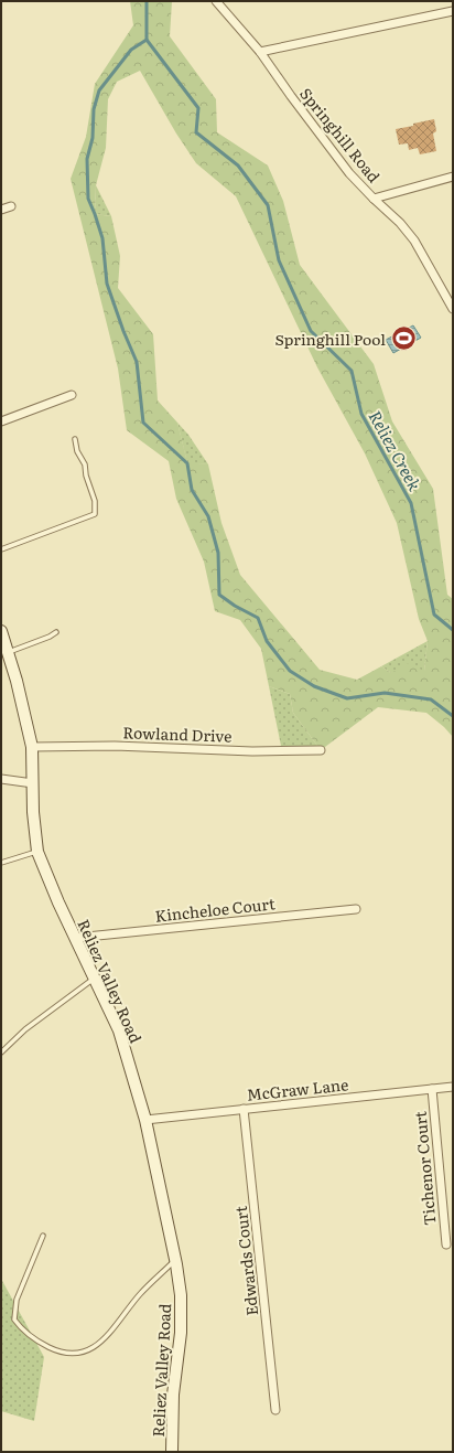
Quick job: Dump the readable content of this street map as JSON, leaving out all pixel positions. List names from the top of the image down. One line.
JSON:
{"streets":{"main road":["Reliez Valley Road"],"street":["Springhill Road","Rowland Drive","Kincheloe Court","McGraw Lane","Tichenor Court","Edwards Court"]},"crossings":[["Rowland Drive","Reliez Valley Road"],["Kincheloe Court","Reliez Valley Road"],["Reliez Valley Road","McGraw Lane"],["McGraw Lane","Tichenor Court"],["McGraw Lane","Edwards Court"]],"water":["Reliez Creek"],"places":{"sports":["Springhill Pool"]}}
